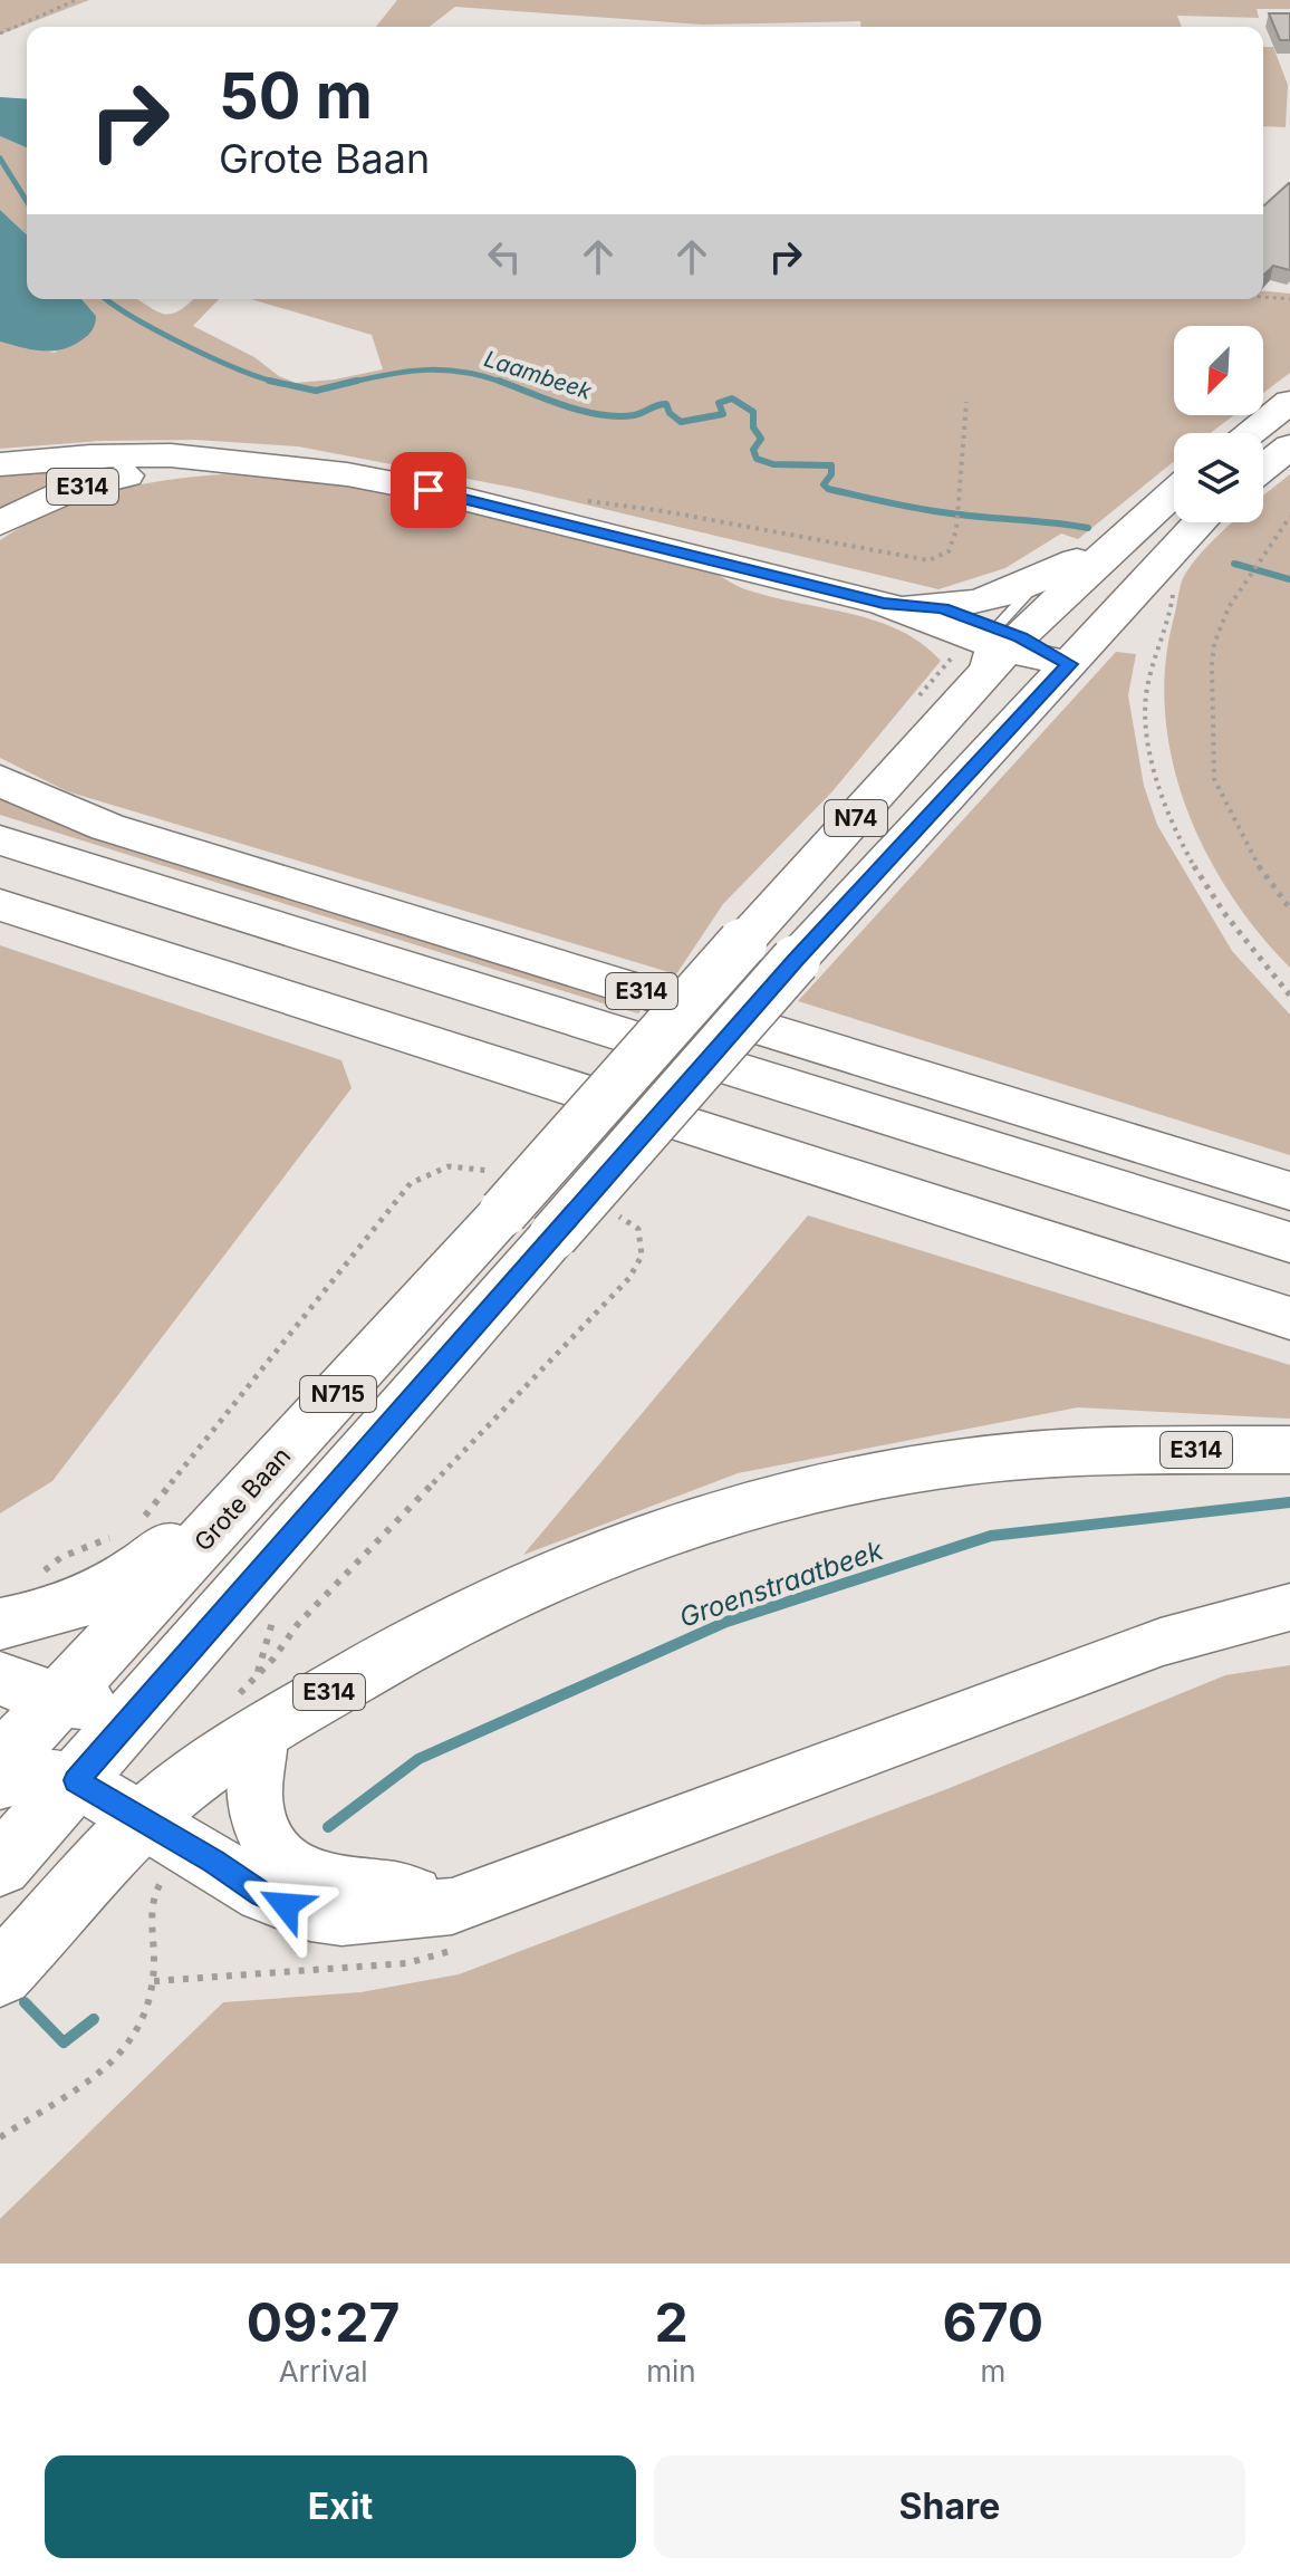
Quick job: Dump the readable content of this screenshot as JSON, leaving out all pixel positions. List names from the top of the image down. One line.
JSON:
{"streets":{"highway":["E314","N74","N715","Grote Baan"]},"crossings":[["E314","N74"],["N74","N715"],["N74","Grote Baan"]],"water":["Laambeek","Groenstraatbeek"],"north":"bottom left","page":{"turn":["50 m","Grote Baan"],"eta":["09:27","Arrival","2","min","670","m"],"buttons":["Exit","Share"]}}
